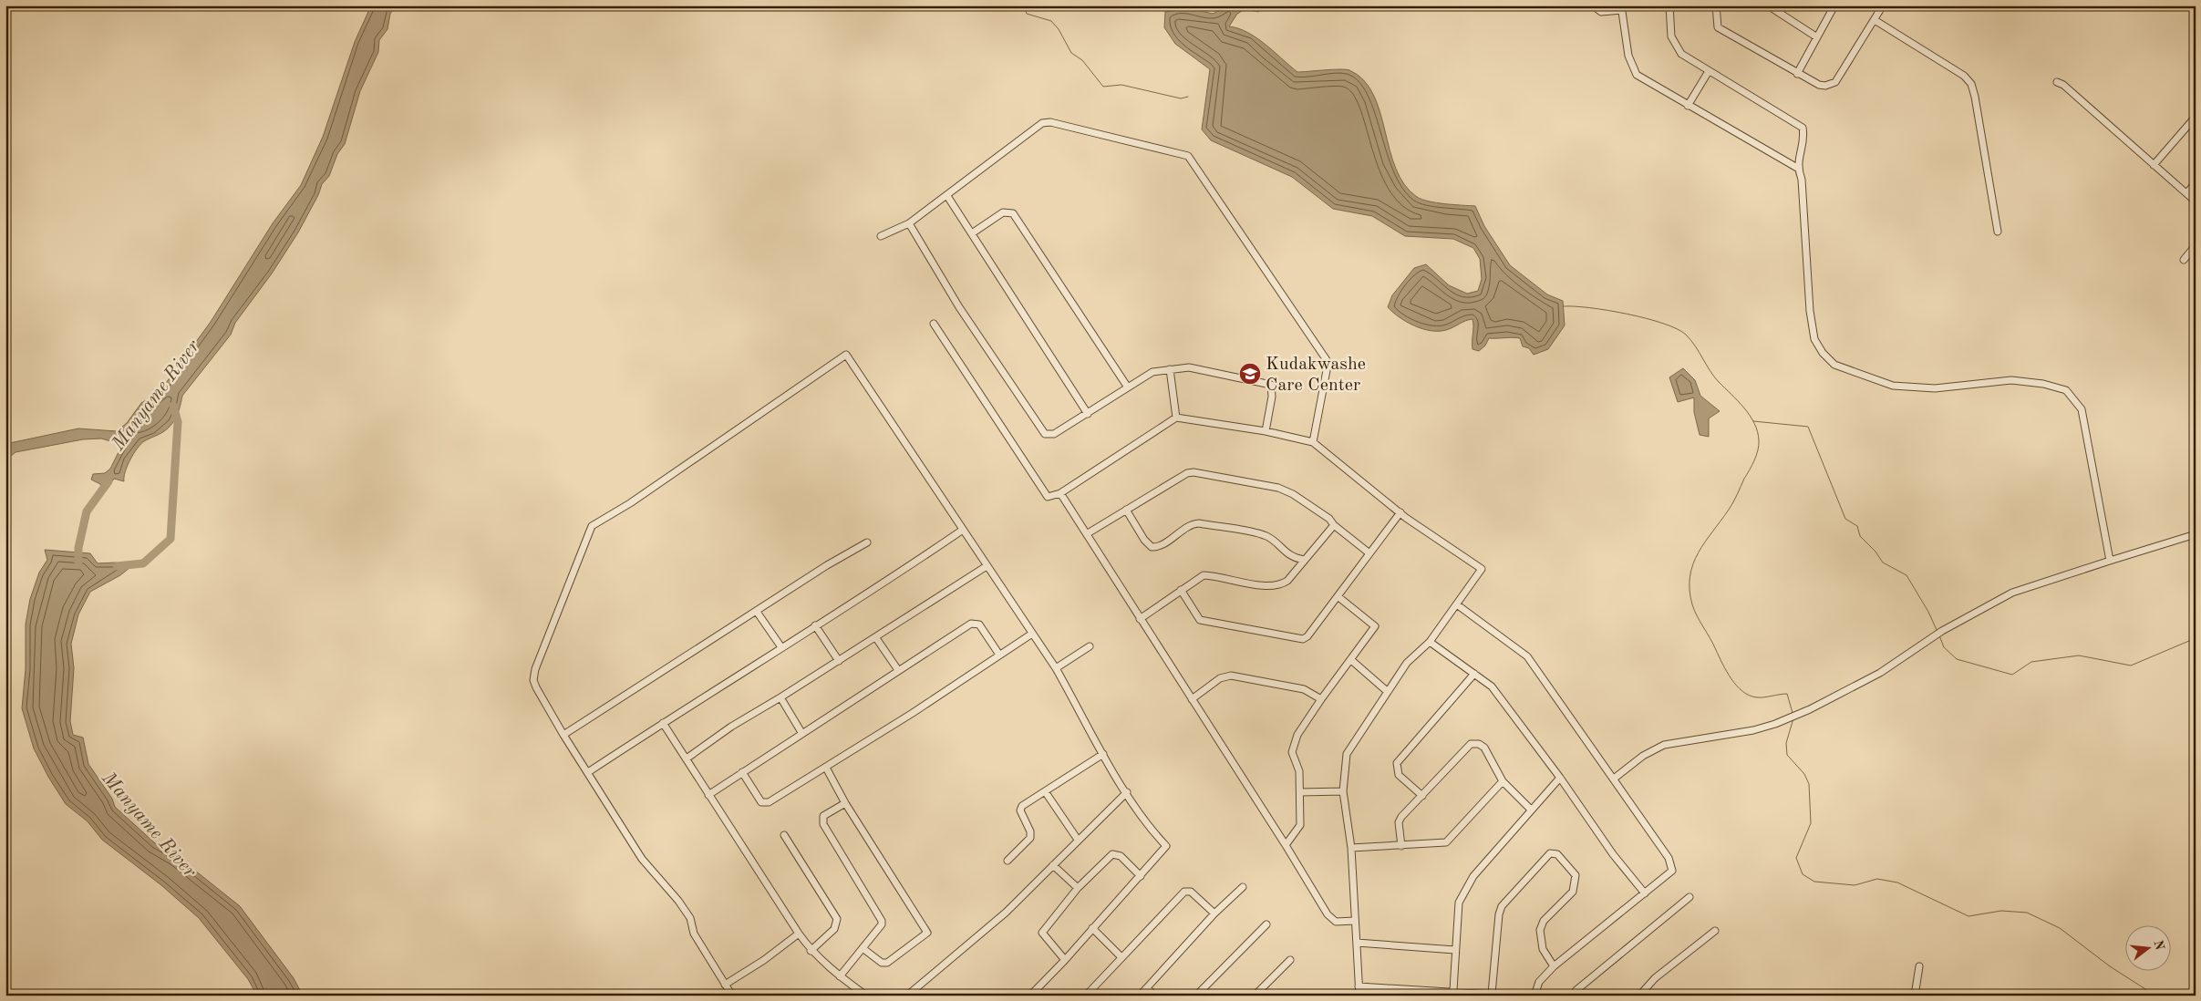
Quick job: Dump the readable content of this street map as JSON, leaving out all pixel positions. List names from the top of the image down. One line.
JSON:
{"water":["Manyame River"],"places":{"school or university":["Kudakwashe Care Center"]},"north":"right"}
